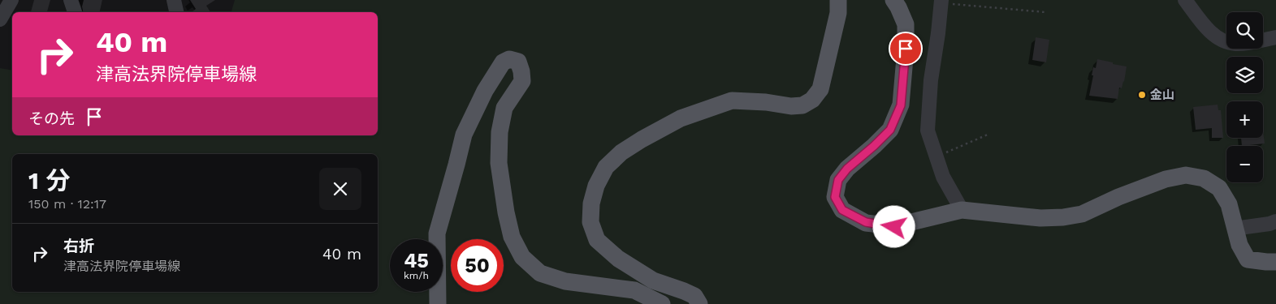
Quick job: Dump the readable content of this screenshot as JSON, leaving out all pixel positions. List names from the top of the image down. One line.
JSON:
{"places":["金山"],"page":{"map_buttons":["+","−"],"turn":["40 m","津高法界院停車場線"],"then":"その先","heading":["1 分","150 m · 12:17"],"list":[{"name":"右折","note":"津高法界院停車場線","value":"40 m"}],"speed":"45 km/h","limit":"50"}}
